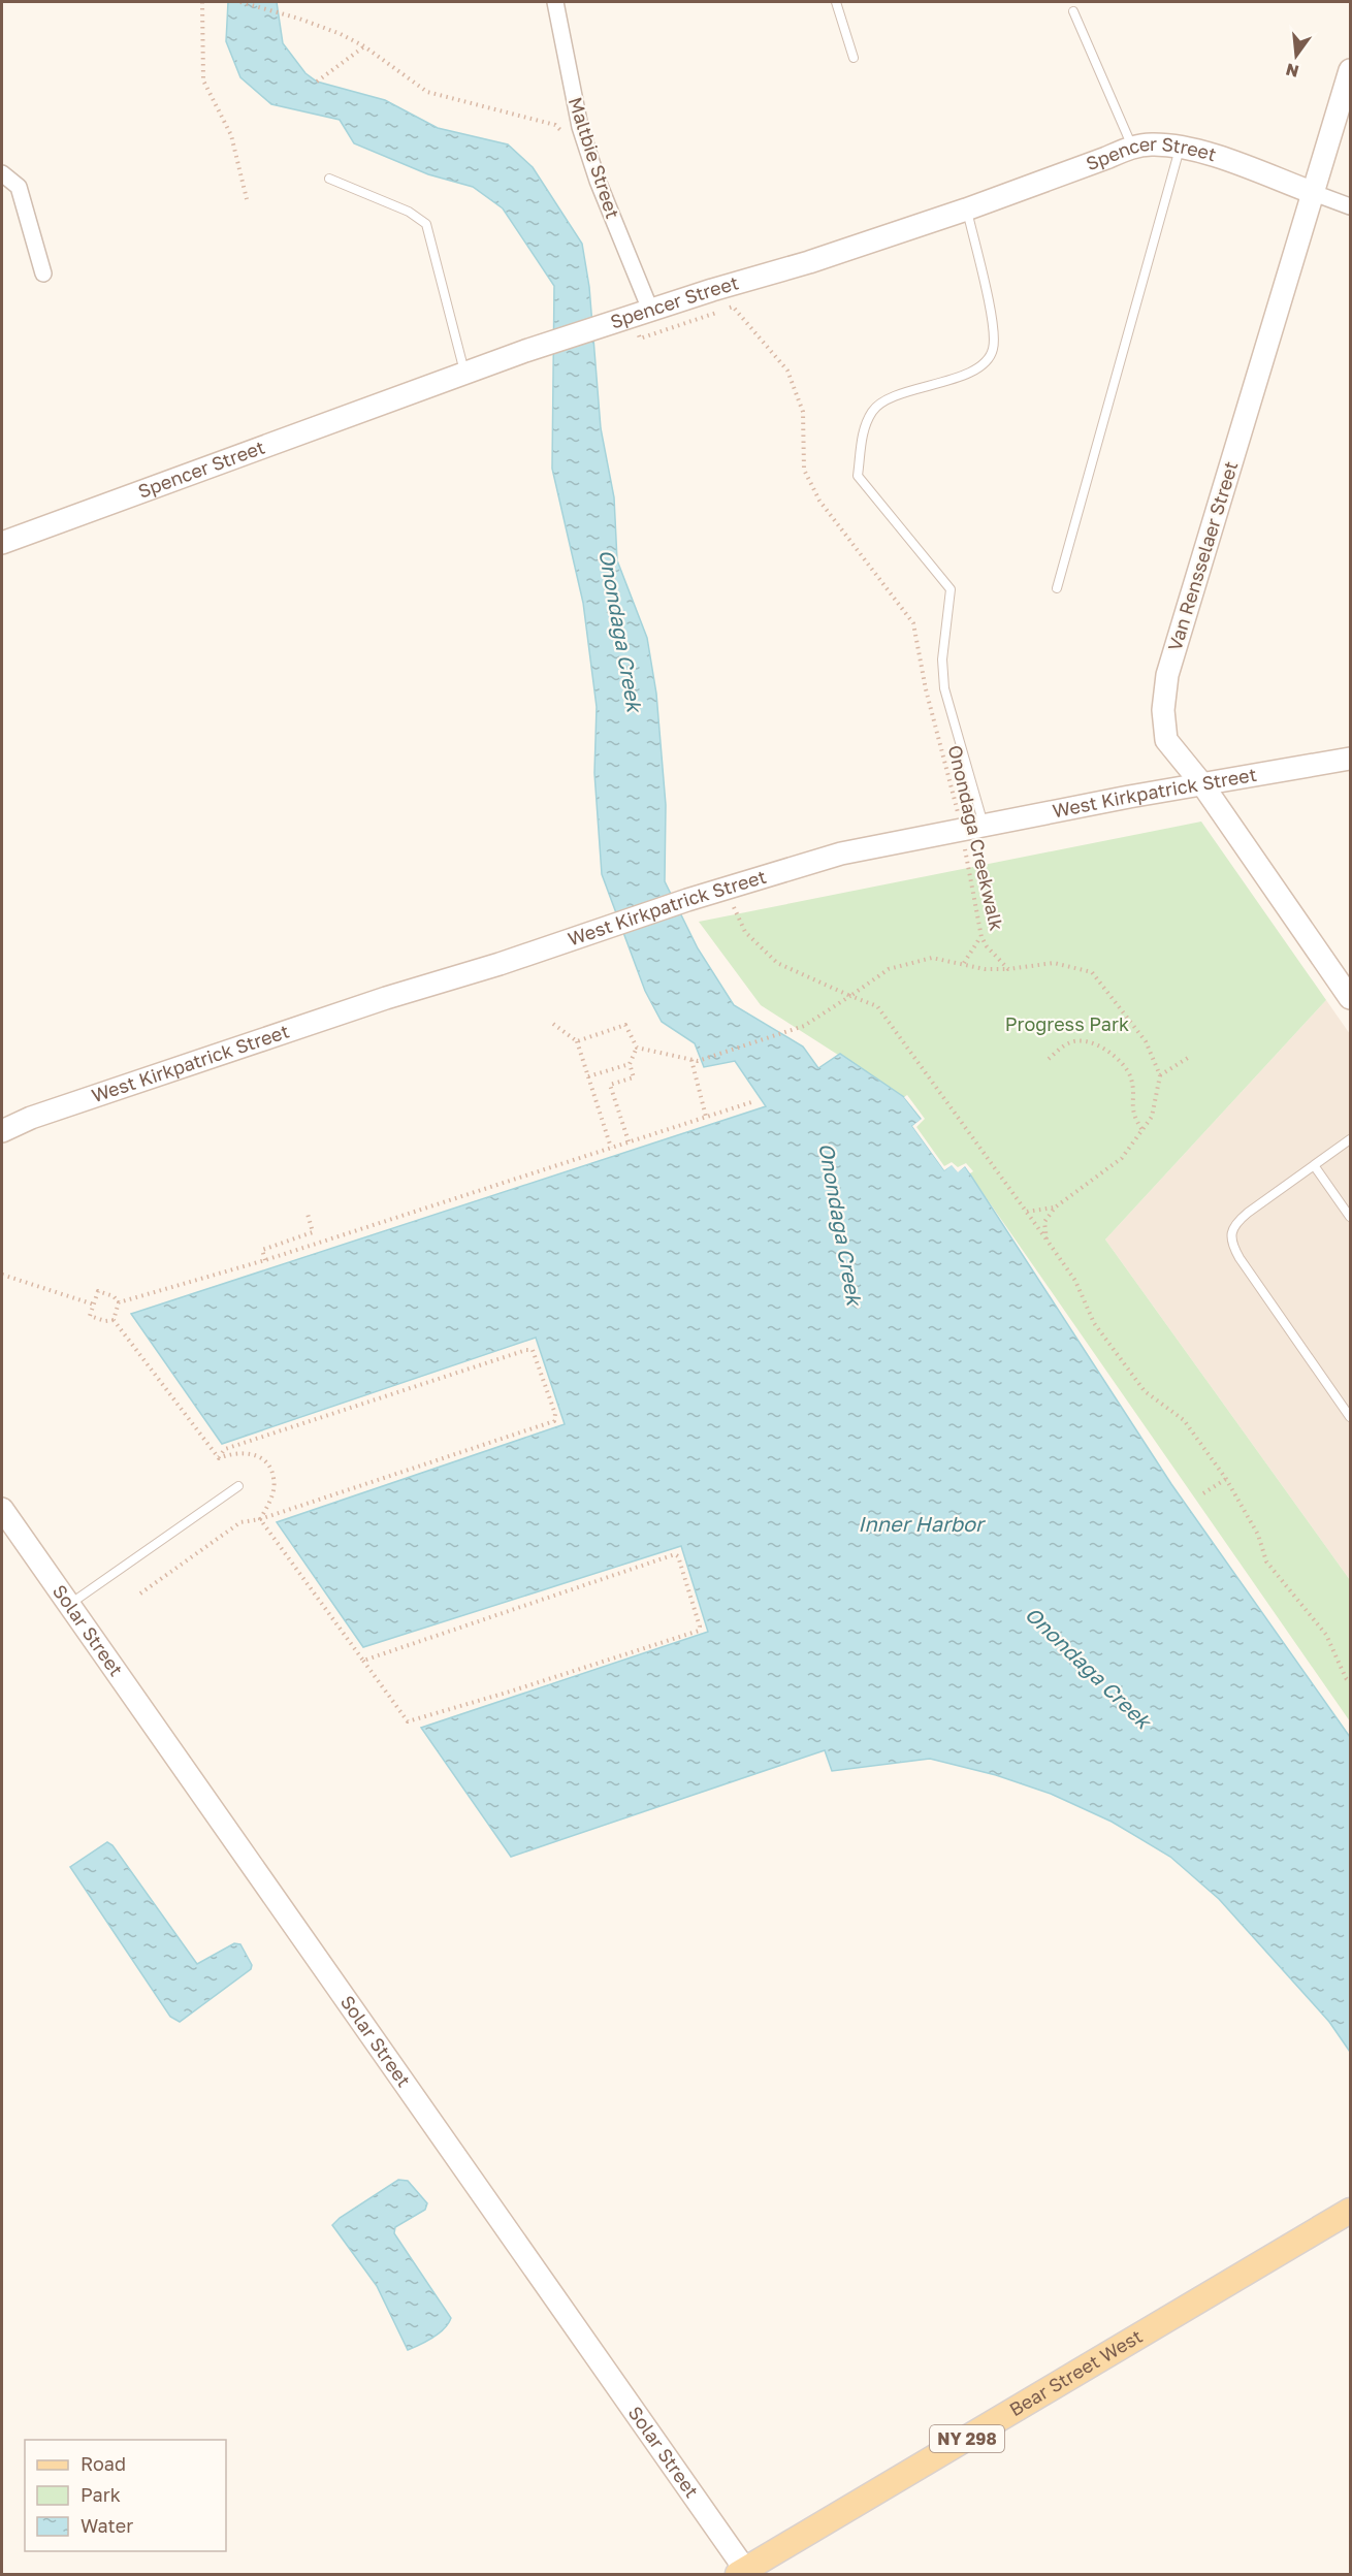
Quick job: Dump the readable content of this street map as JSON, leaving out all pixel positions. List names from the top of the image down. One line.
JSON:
{"streets":{"main road":["Bear Street West","NY 298"],"street":["Maltbie Street","Spencer Street","Van Rensselaer Street","West Kirkpatrick Street","Solar Street"],"path":["Onondaga Creekwalk"]},"crossings":[["Maltbie Street","Spencer Street"],["Spencer Street","Van Rensselaer Street"],["Van Rensselaer Street","West Kirkpatrick Street"],["West Kirkpatrick Street","Onondaga Creekwalk"],["Solar Street","Bear Street West"]],"water":["Onondaga Creek","Inner Harbor"],"parks":["Progress Park"],"legend":["Road","Park","Water"],"north":"bottom"}
